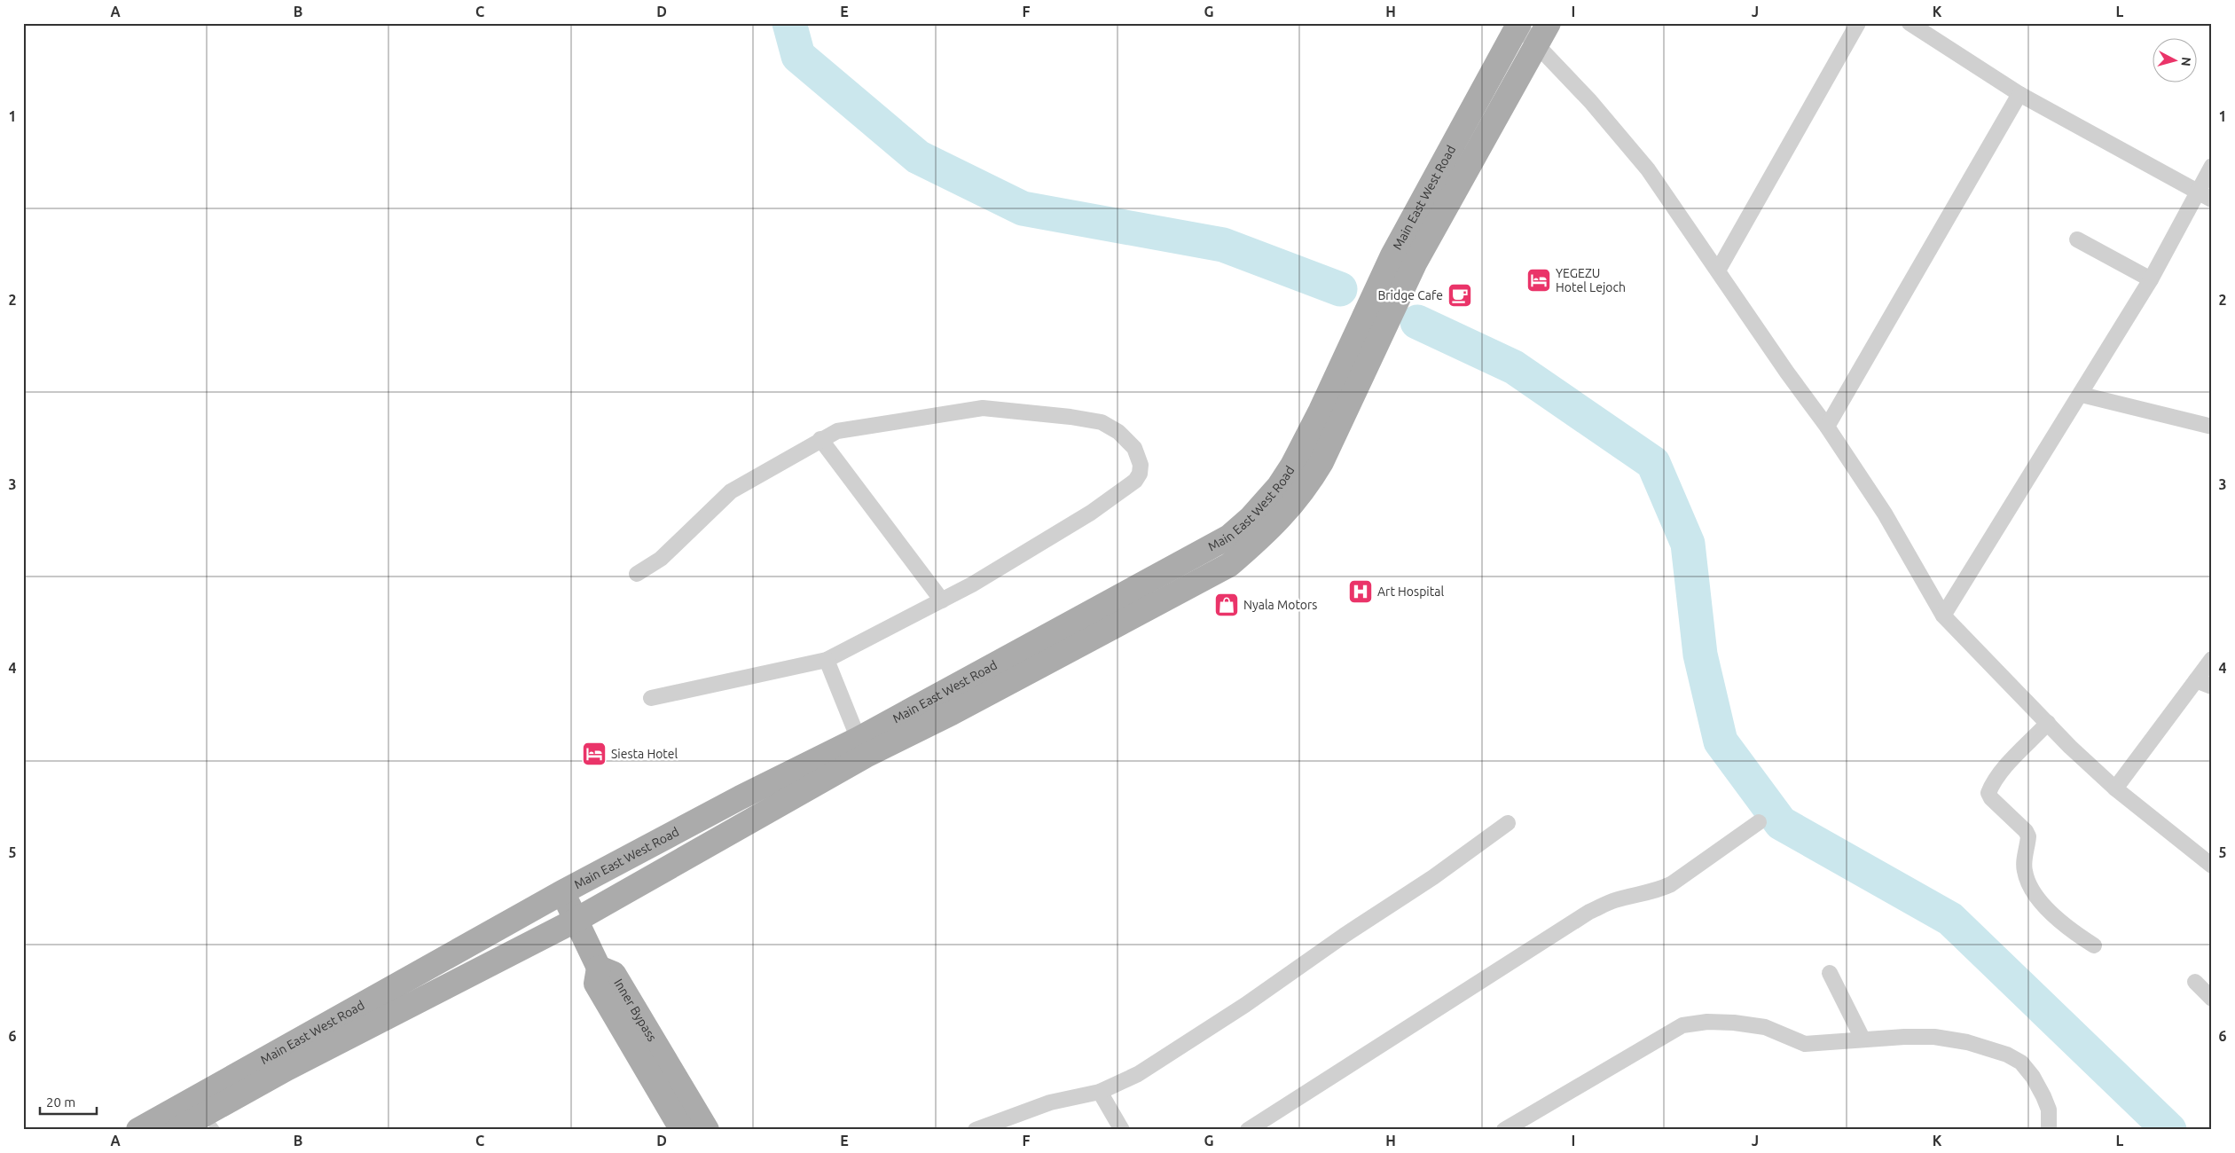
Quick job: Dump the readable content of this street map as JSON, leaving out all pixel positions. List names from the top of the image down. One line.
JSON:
{"streets":{"main road":["Main East West Road","Inner Bypass"]},"places":{"hotel":["YEGEZU Hotel Lejoch","Siesta Hotel"],"cafe":["Bridge Cafe"],"hospital":["Art Hospital"],"shop":["Nyala Motors"]},"scale_bar":"20 m","north":"right","grid":{"columns":["A","B","C","D","E","F","G","H","I","J","K","L"],"rows":["1","2","3","4","5","6"]}}
